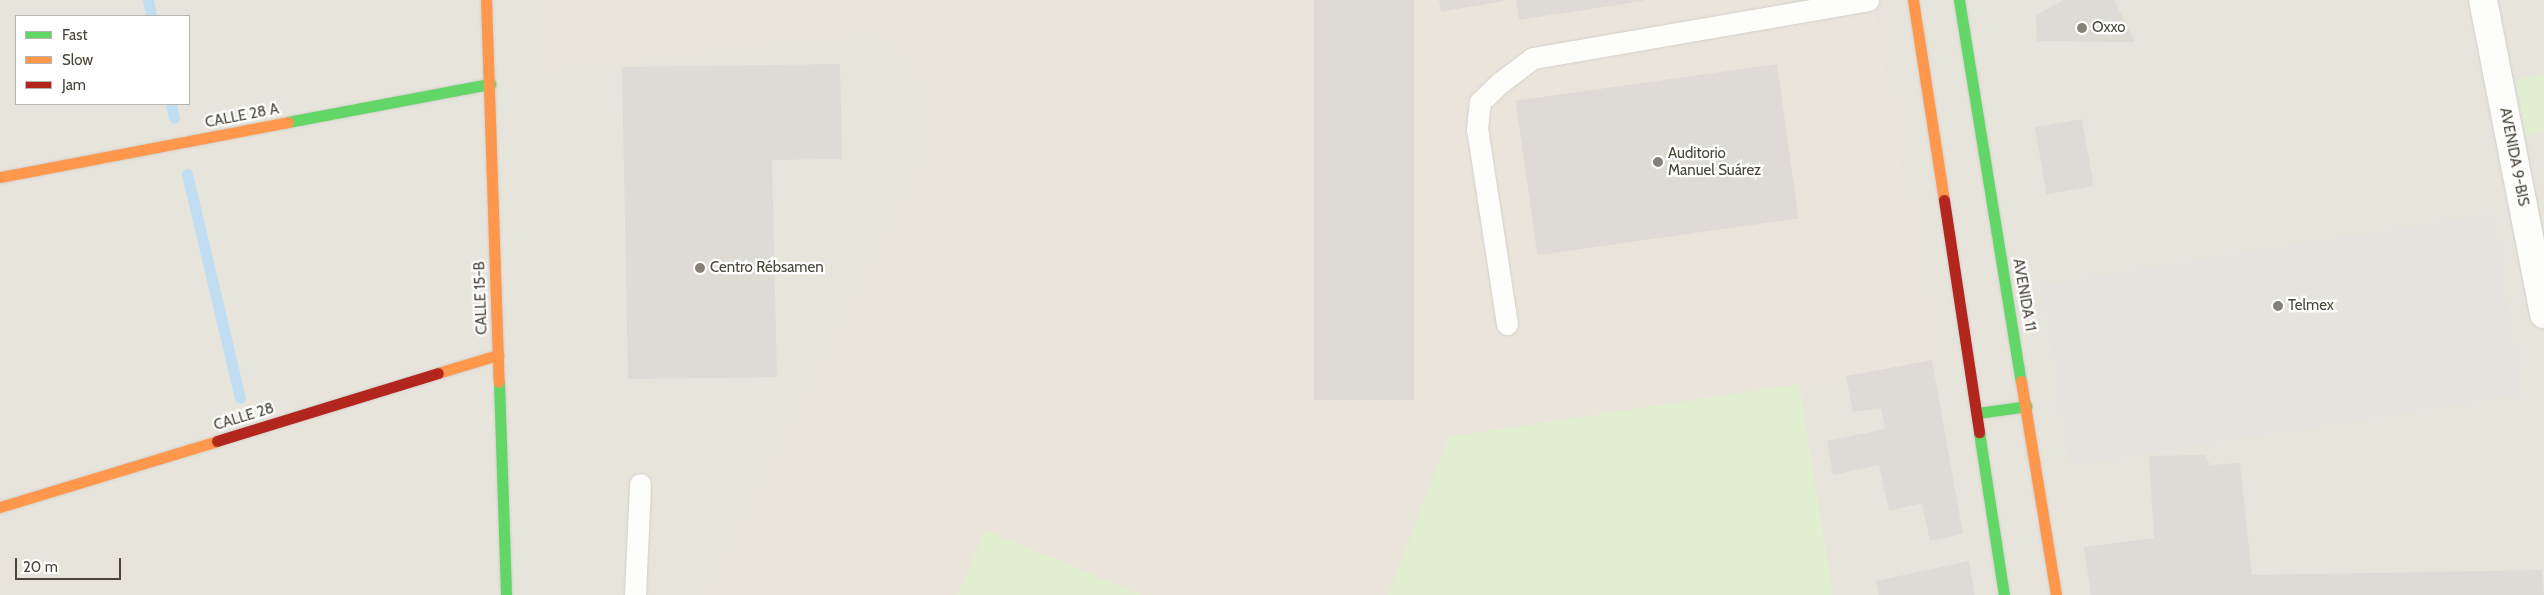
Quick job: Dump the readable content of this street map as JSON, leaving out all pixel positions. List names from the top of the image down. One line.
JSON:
{"streets":{"street":["CALLE 28 A","AVENIDA 9-BIS","AVENIDA 11","CALLE 15-B","CALLE 28"]},"crossings":[["CALLE 28 A","CALLE 15-B"],["CALLE 15-B","CALLE 28"]],"places":["Oxxo","Auditorio Manuel Suárez","Centro Rébsamen","Telmex"],"legend":["Fast","Slow","Jam"],"scale_bar":"20 m"}
